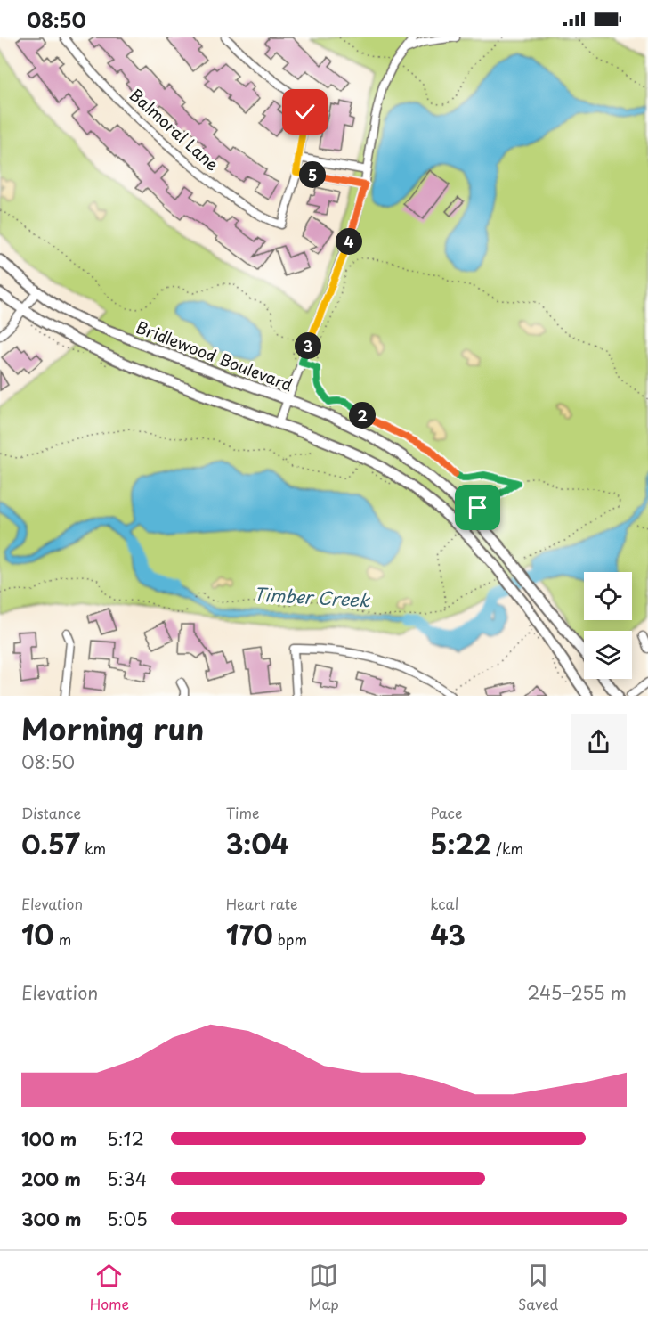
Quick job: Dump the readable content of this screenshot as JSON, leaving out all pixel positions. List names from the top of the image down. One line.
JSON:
{"streets":{"main road":["Bridlewood Boulevard"],"street":["Balmoral Lane"]},"water":["Timber Creek"],"page":{"status":"08:50","pins":["5","4","3","2"],"heading":["Morning run","08:50"],"stats":[["Distance","0.57 km"],["Time","3:04"],["Pace","5:22 /km"],["Elevation","10 m"],["Heart rate","170 bpm"],["kcal","43"]],"chart":["Elevation","245–255 m"],"list":[{"name":"100 m","note":"5:12"},{"name":"200 m","note":"5:34"},{"name":"300 m","note":"5:05"}],"tabs":["Home","Map","Saved"]}}
